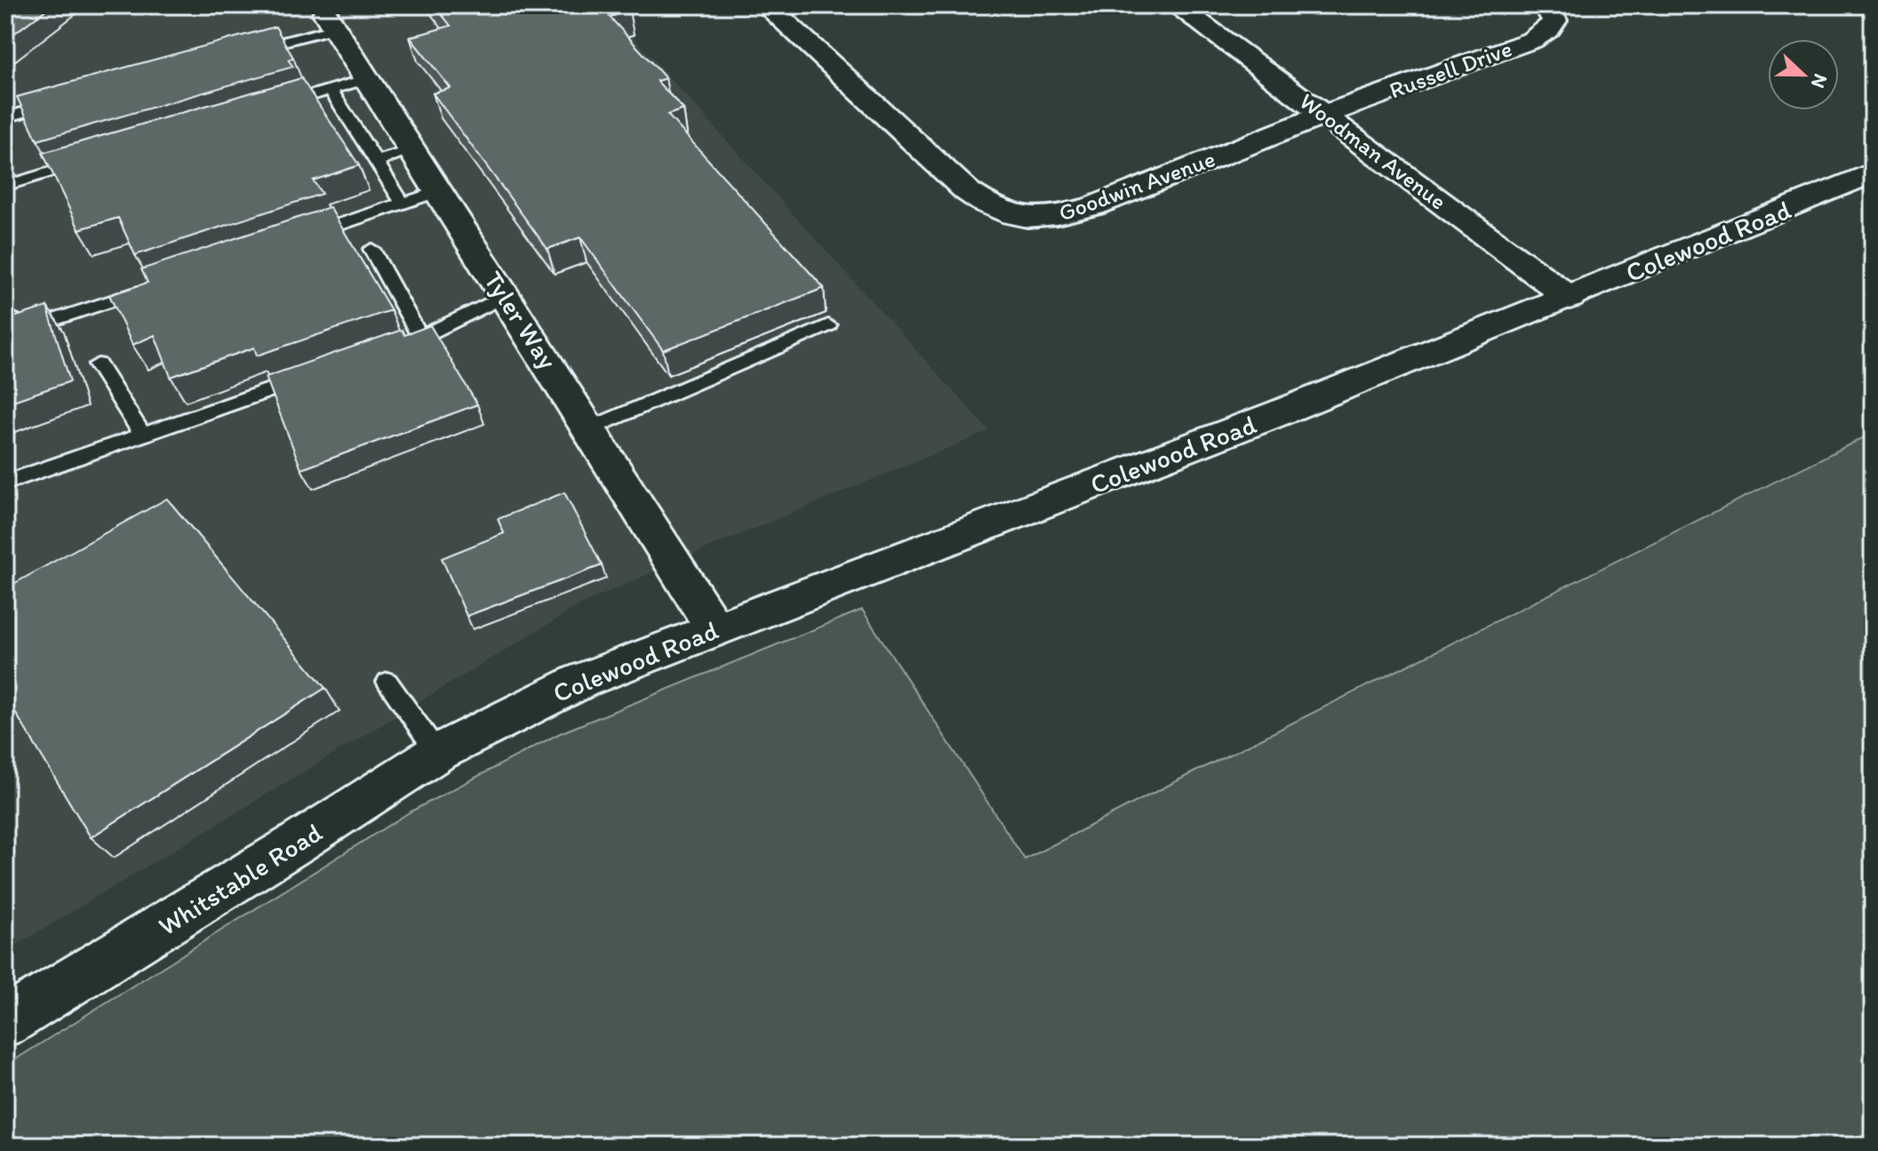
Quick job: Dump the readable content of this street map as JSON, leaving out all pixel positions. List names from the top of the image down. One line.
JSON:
{"streets":{"street":["Russell Drive","Woodman Avenue","Goodwin Avenue","Colewood Road","Tyler Way","Whitstable Road"]},"crossings":[["Russell Drive","Woodman Avenue"],["Russell Drive","Goodwin Avenue"],["Woodman Avenue","Goodwin Avenue"],["Woodman Avenue","Colewood Road"],["Colewood Road","Tyler Way"],["Colewood Road","Whitstable Road"]],"north":"right"}
